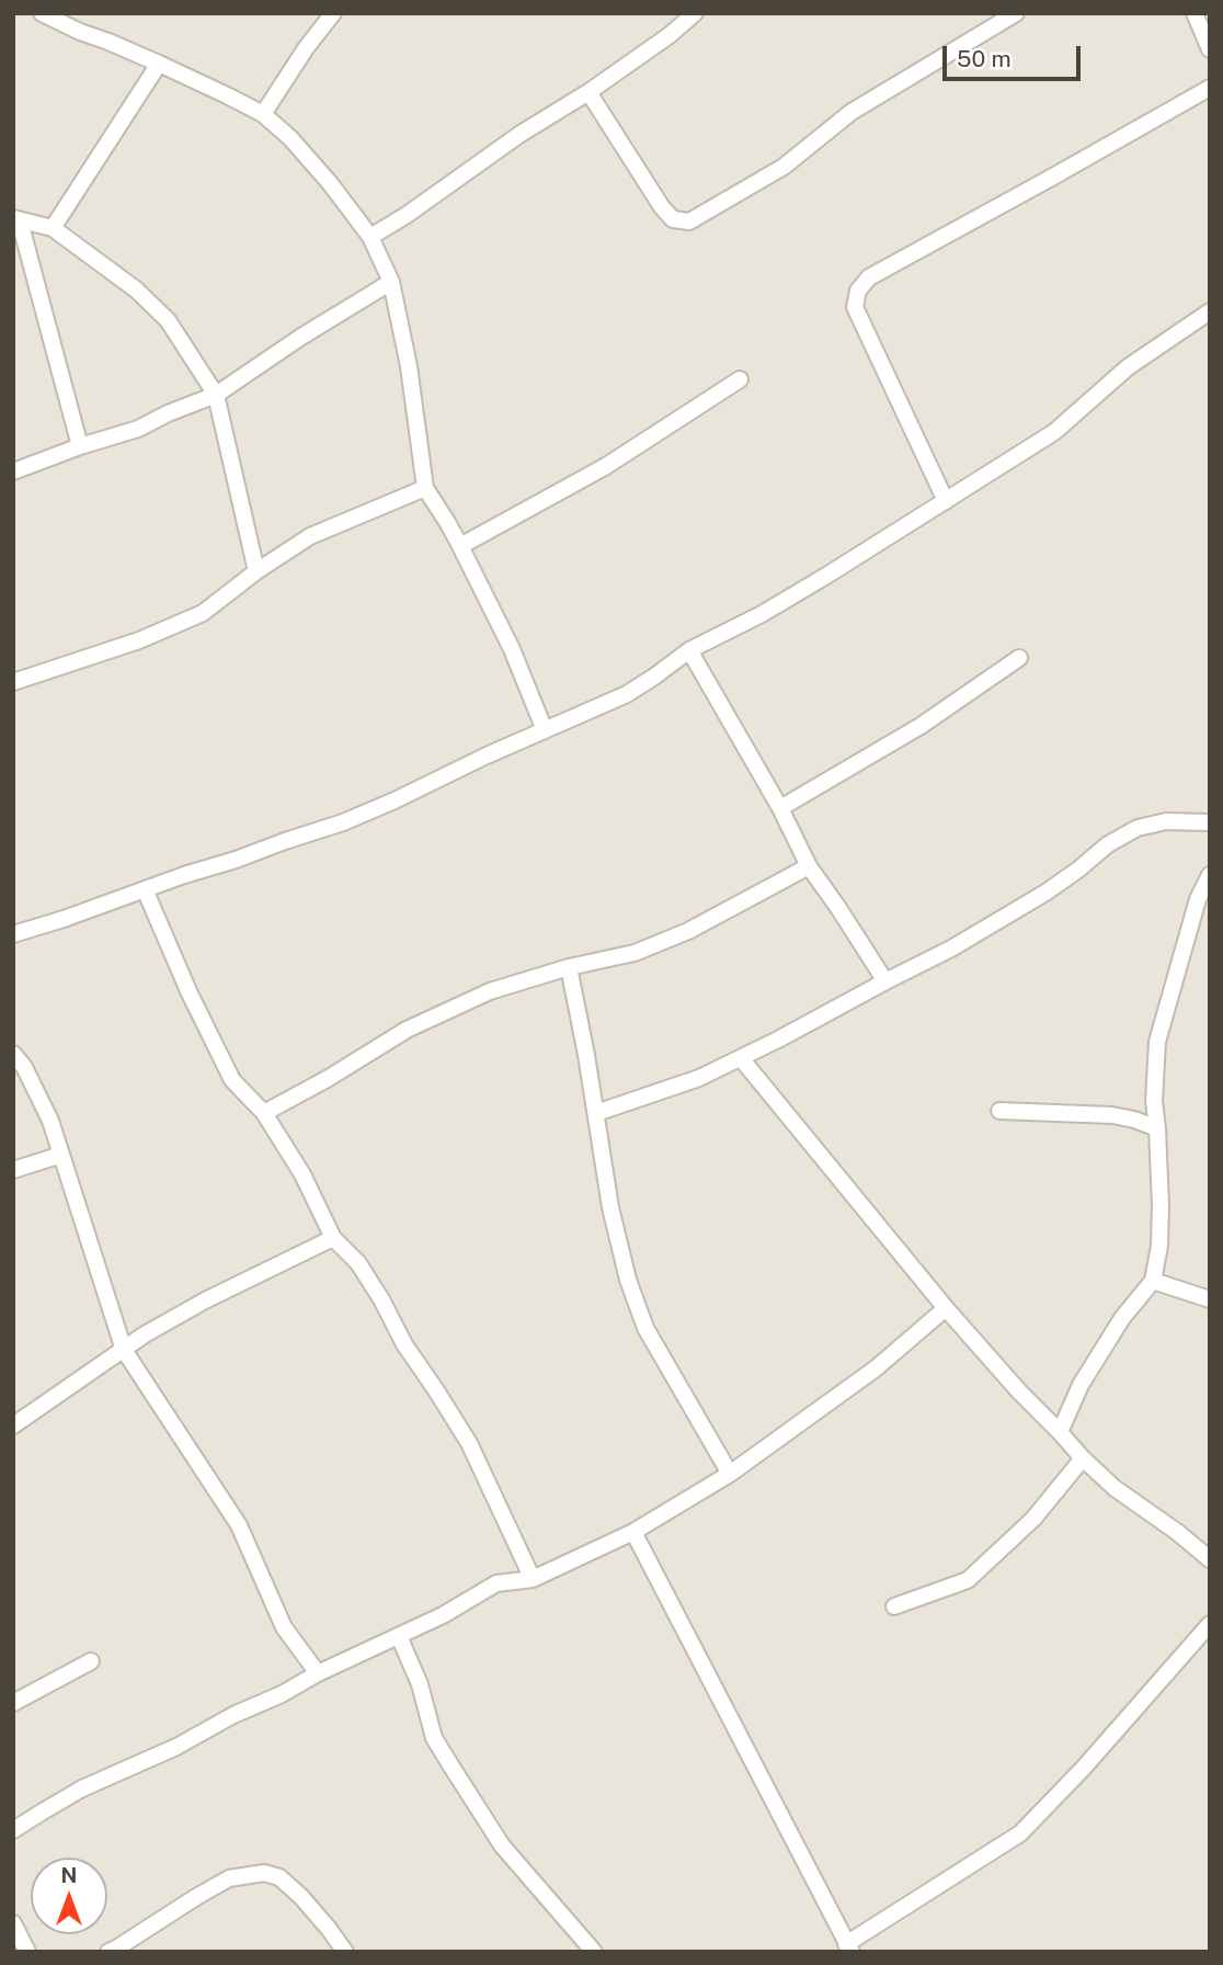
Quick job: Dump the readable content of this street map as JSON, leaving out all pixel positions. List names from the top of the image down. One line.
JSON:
{"scale_bar":"50 m","north":"top"}
